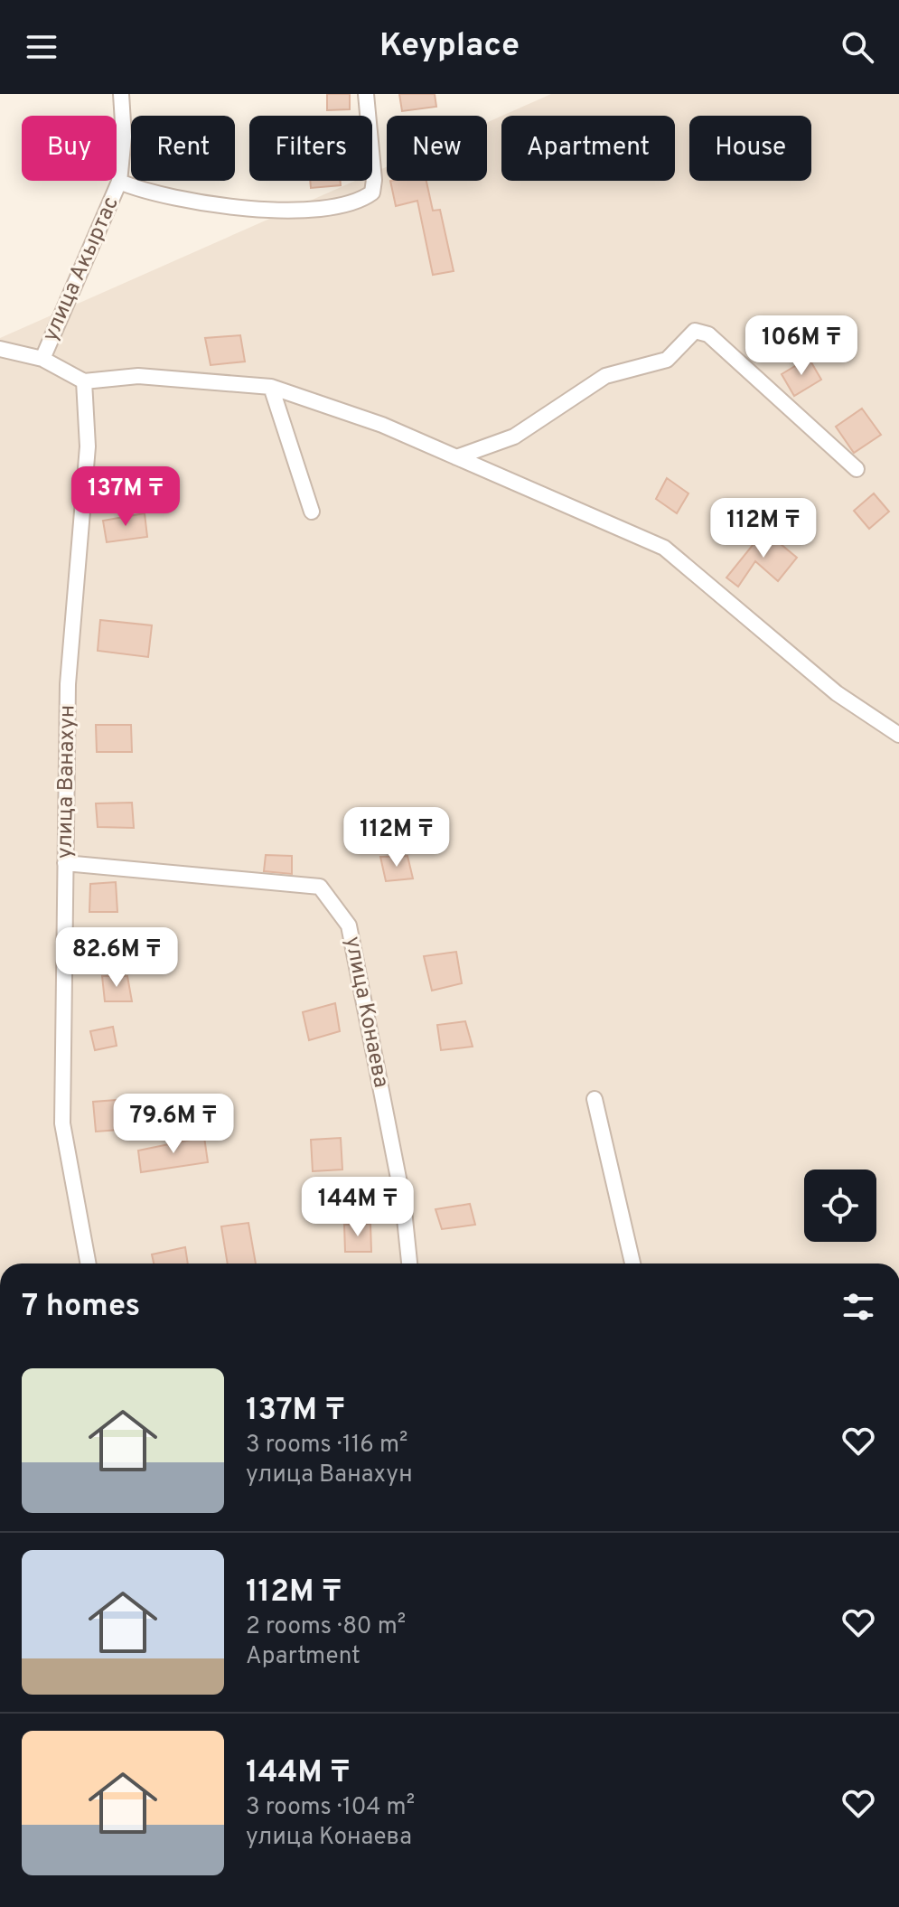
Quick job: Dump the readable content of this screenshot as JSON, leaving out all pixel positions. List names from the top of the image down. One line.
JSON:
{"streets":{"street":["улица Акыртас","улица Ванахун","улица Конаева"]},"crossings":[["улица Ванахун","улица Конаева"]],"page":{"header":"Keyplace","chip":["Buy","Rent","Filters","New","Apartment","House"],"price":["106M ₸","137M ₸","112M ₸","112M ₸","82.6M ₸","79.6M ₸","144M ₸"],"heading":"7 homes","list":[{"name":"137M ₸","note":"3 rooms · 116 m² · улица Ванахун"},{"name":"112M ₸","note":"2 rooms · 80 m² · Apartment"},{"name":"144M ₸","note":"3 rooms · 104 m² · улица Конаева"}]}}
